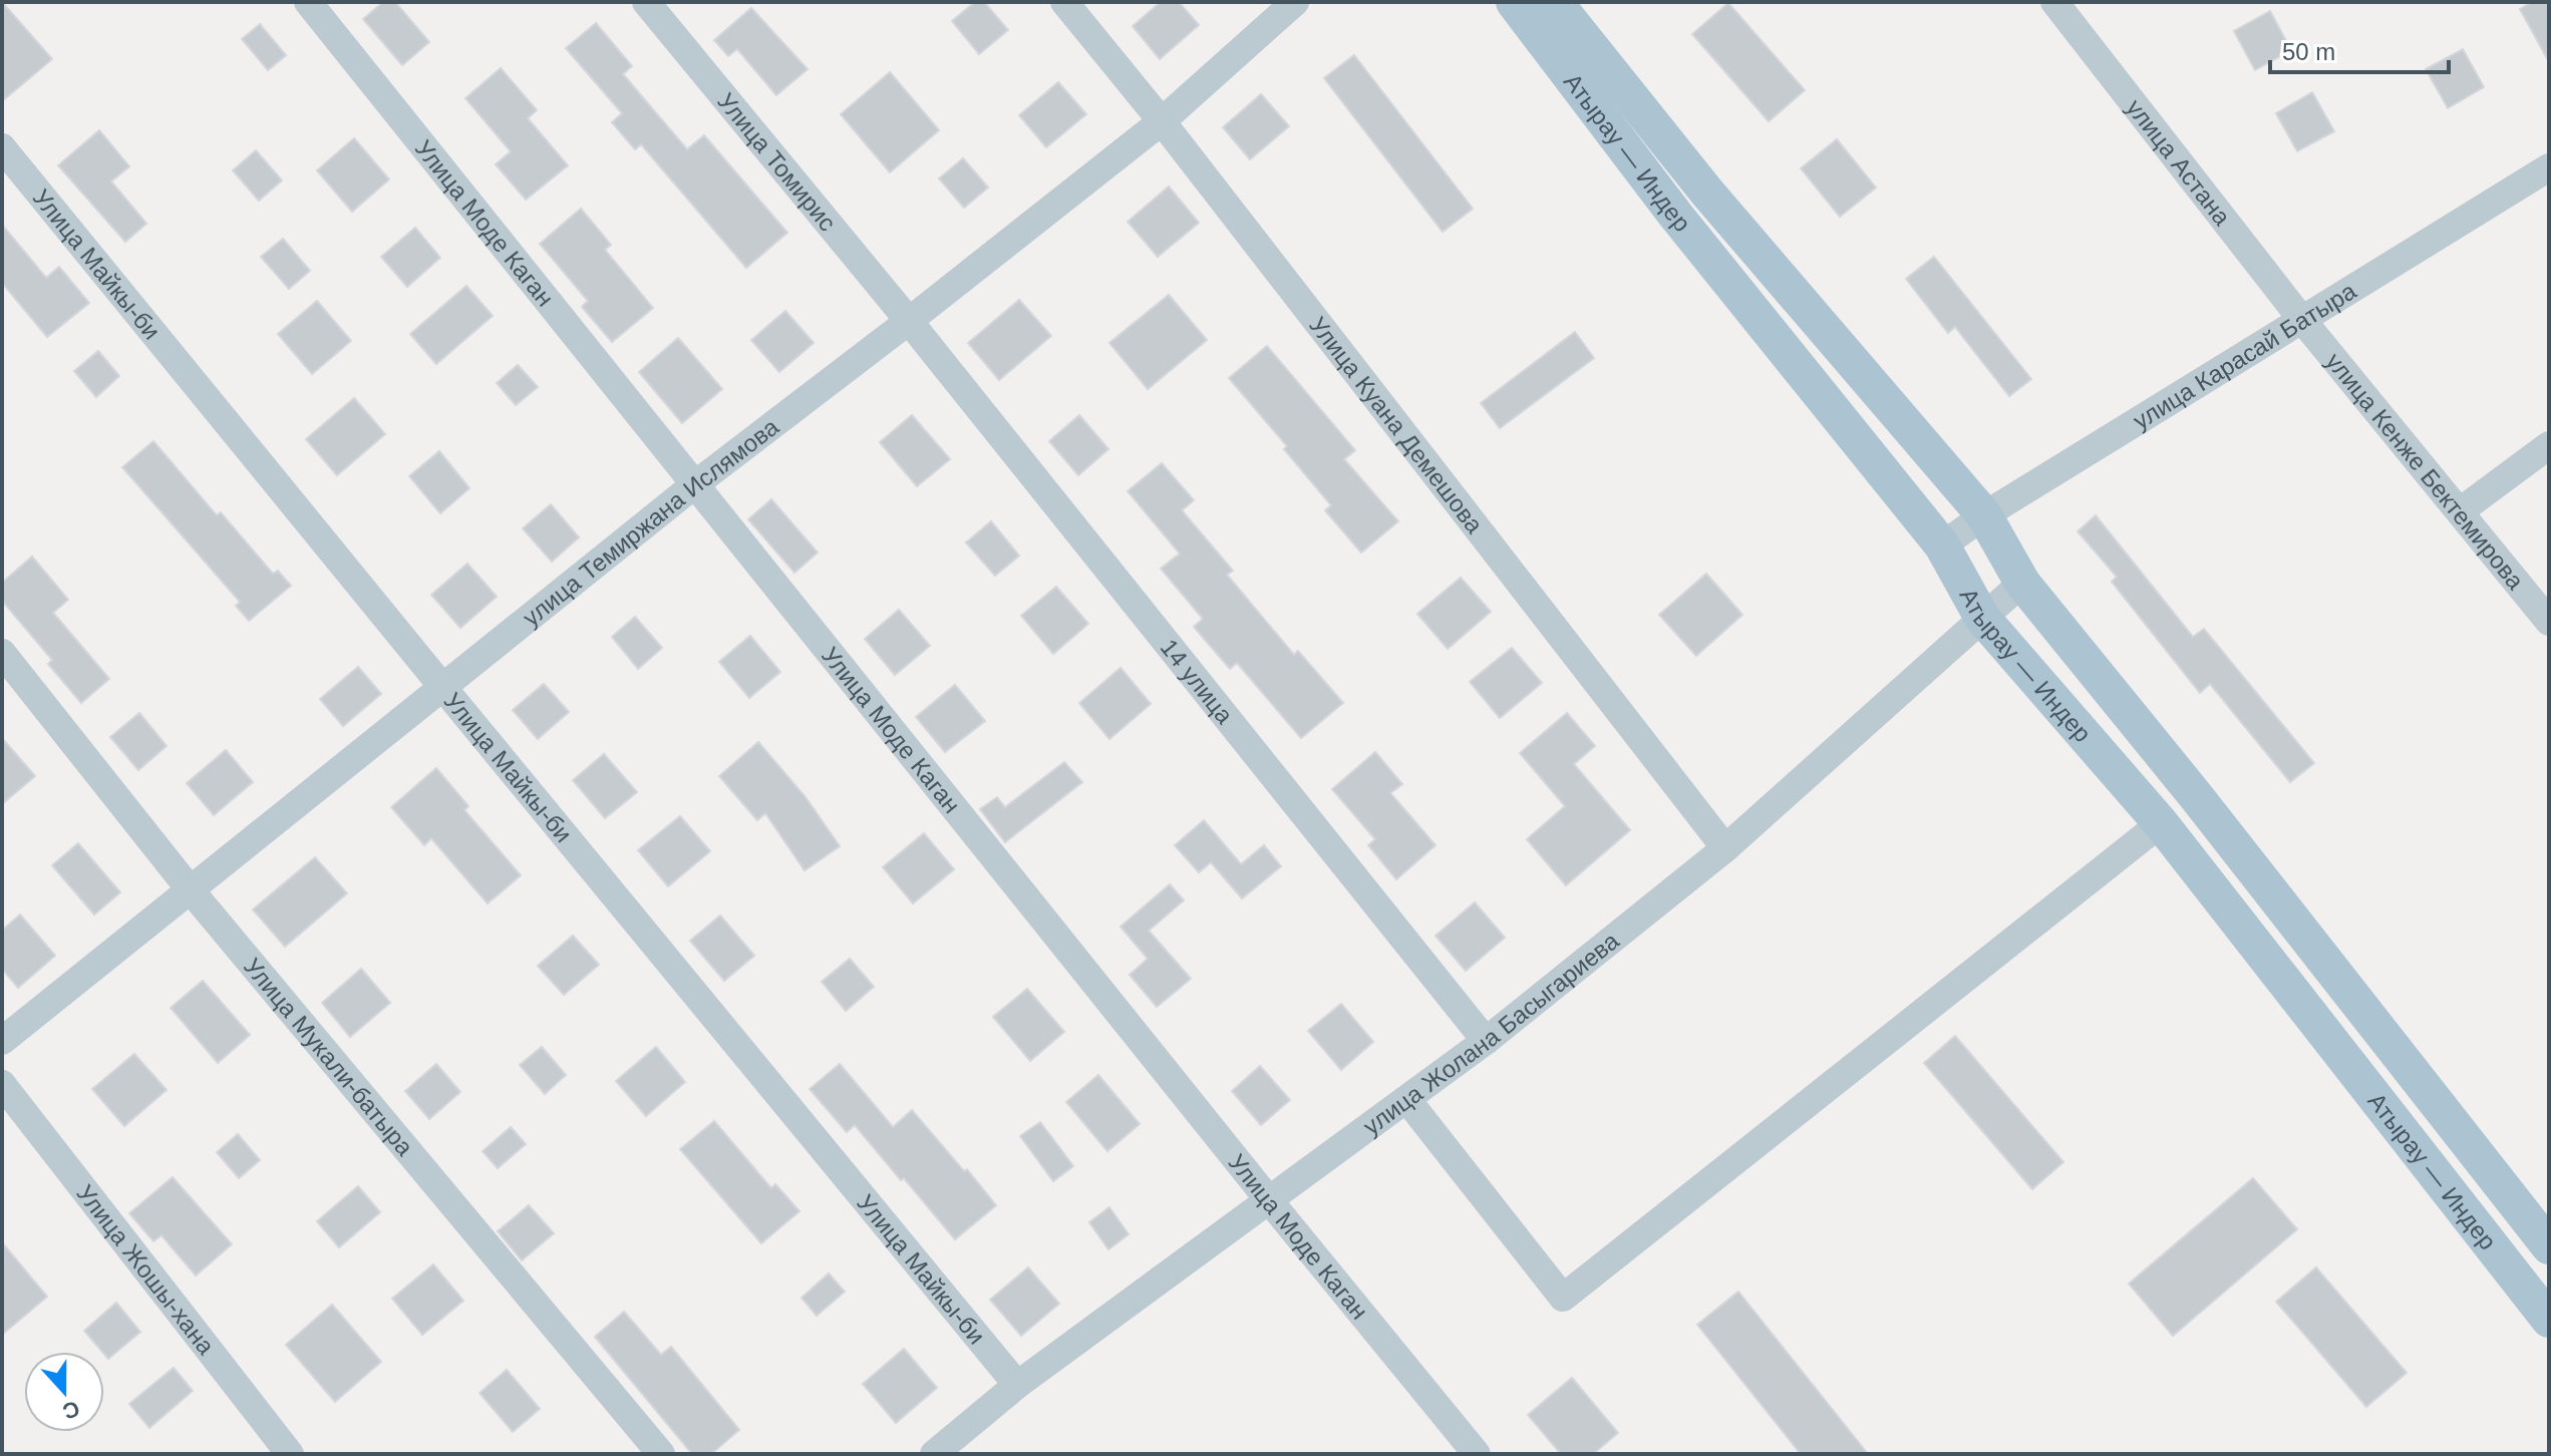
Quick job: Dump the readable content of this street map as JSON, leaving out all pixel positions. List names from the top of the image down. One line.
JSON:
{"streets":{"main road":["Атырау — Индер"],"street":["Улица Томирис","улица Астана","Улица Моде Каган","Улица Майкы-би","улица Карасай Батыра","Улица Куана Демешова","улица Кенже Бектемирова","улица Темиржана Ислямова","14 улица","улица Жолана Басыгариева","Улица Мукали-батыра","Улица Жошы-хана"]},"crossings":[["Атырау — Индер","улица Карасай Батыра"],["Атырау — Индер","улица Жолана Басыгариева"],["Улица Томирис","улица Темиржана Ислямова"],["Улица Томирис","14 улица"],["улица Астана","улица Карасай Батыра"],["улица Астана","улица Кенже Бектемирова"],["Улица Моде Каган","улица Темиржана Ислямова"],["Улица Моде Каган","улица Жолана Басыгариева"],["Улица Майкы-би","улица Темиржана Ислямова"],["Улица Майкы-би","улица Жолана Басыгариева"],["улица Карасай Батыра","улица Кенже Бектемирова"],["Улица Куана Демешова","улица Темиржана Ислямова"],["Улица Куана Демешова","улица Жолана Басыгариева"],["улица Темиржана Ислямова","14 улица"],["улица Темиржана Ислямова","Улица Мукали-батыра"],["14 улица","улица Жолана Басыгариева"]],"scale_bar":"50 m","north":"bottom"}
